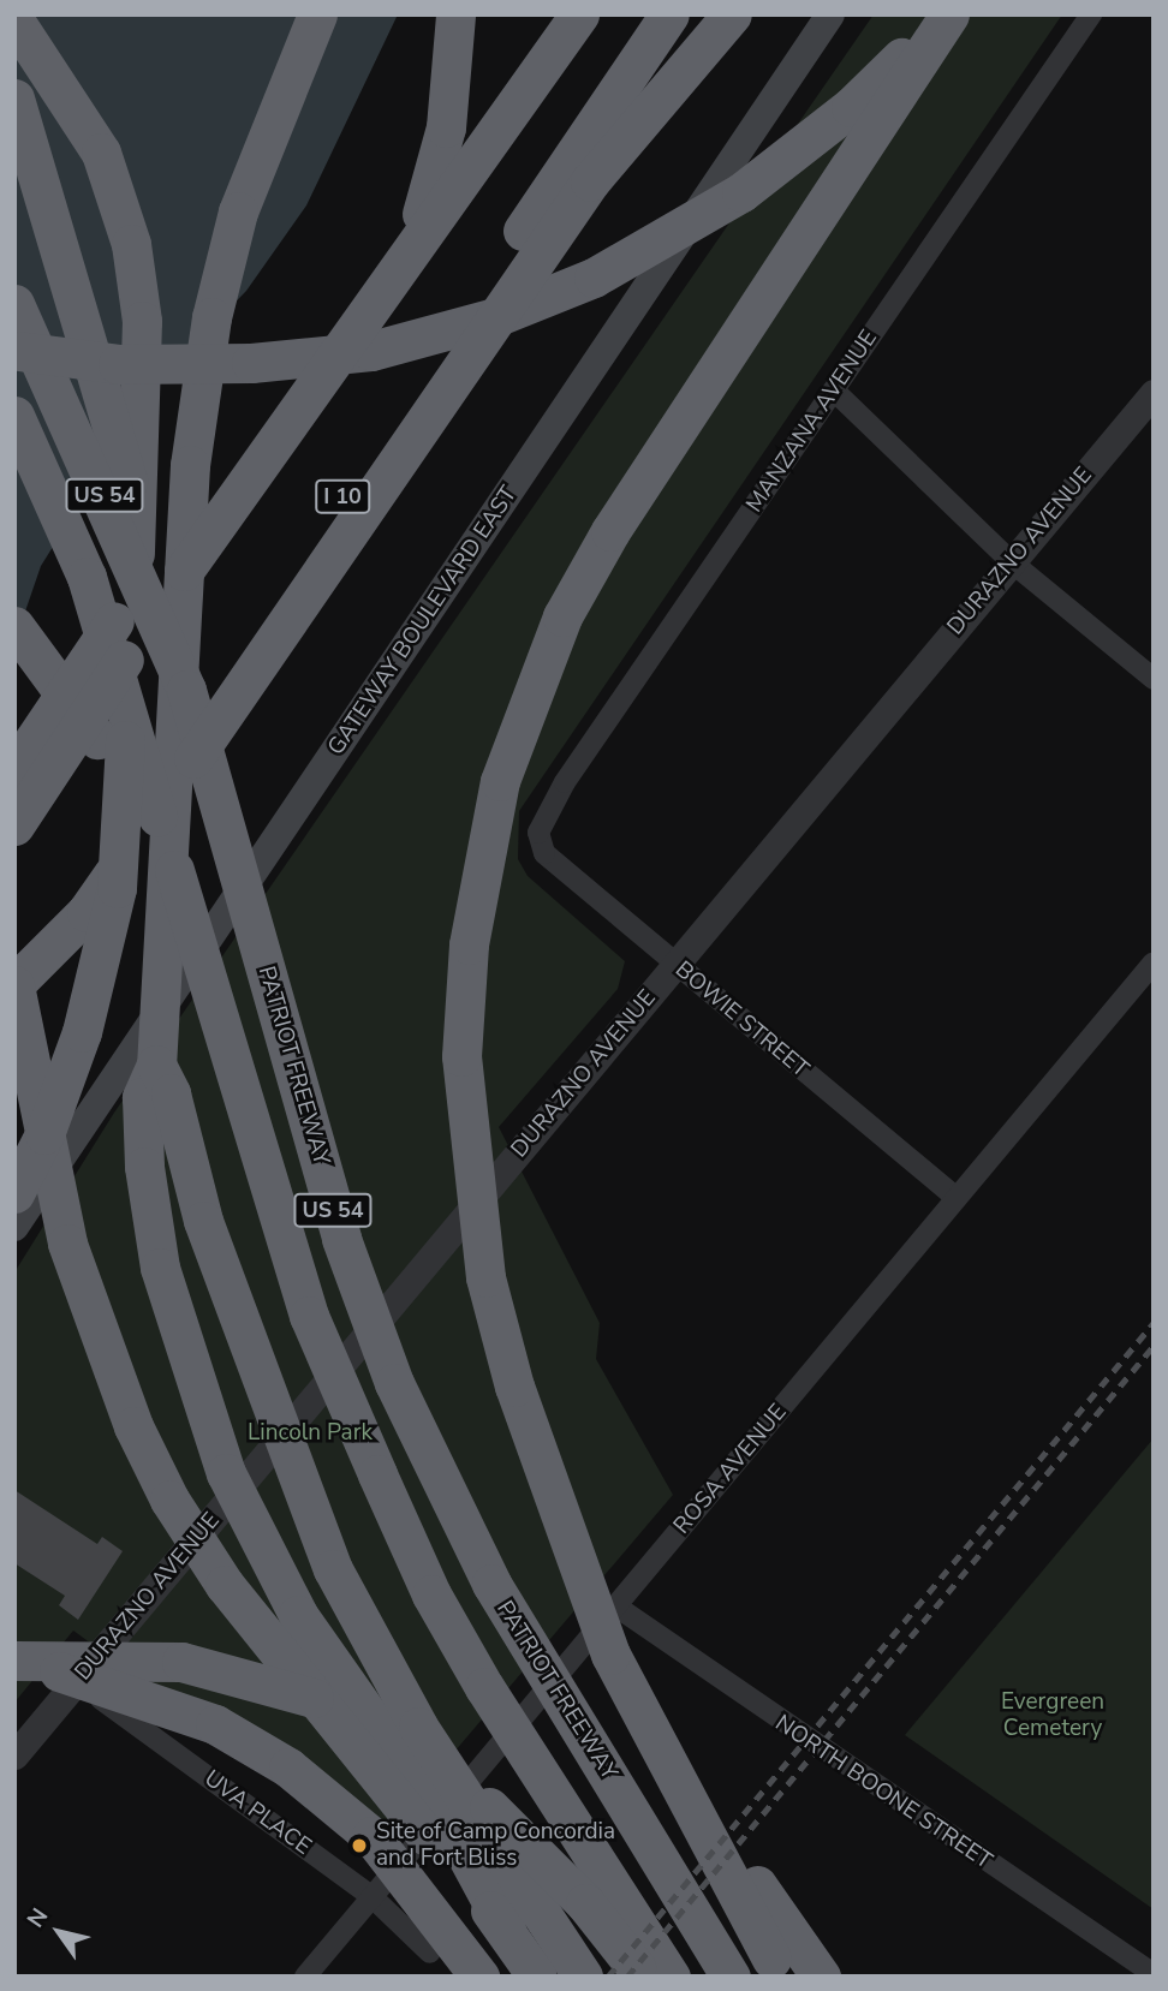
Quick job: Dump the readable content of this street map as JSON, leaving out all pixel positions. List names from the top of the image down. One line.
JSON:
{"streets":{"highway":["US 54","I 10","PATRIOT FREEWAY"],"main road":["GATEWAY BOULEVARD EAST"],"street":["MANZANA AVENUE","DURAZNO AVENUE","BOWIE STREET","ROSA AVENUE","NORTH BOONE STREET","UVA PLACE"]},"crossings":[["MANZANA AVENUE","BOWIE STREET"],["DURAZNO AVENUE","BOWIE STREET"],["DURAZNO AVENUE","UVA PLACE"],["BOWIE STREET","ROSA AVENUE"],["ROSA AVENUE","NORTH BOONE STREET"],["ROSA AVENUE","UVA PLACE"]],"parks":["Lincoln Park","Evergreen Cemetery"],"places":["Site of Camp Concordia and Fort Bliss"],"north":"top left"}
